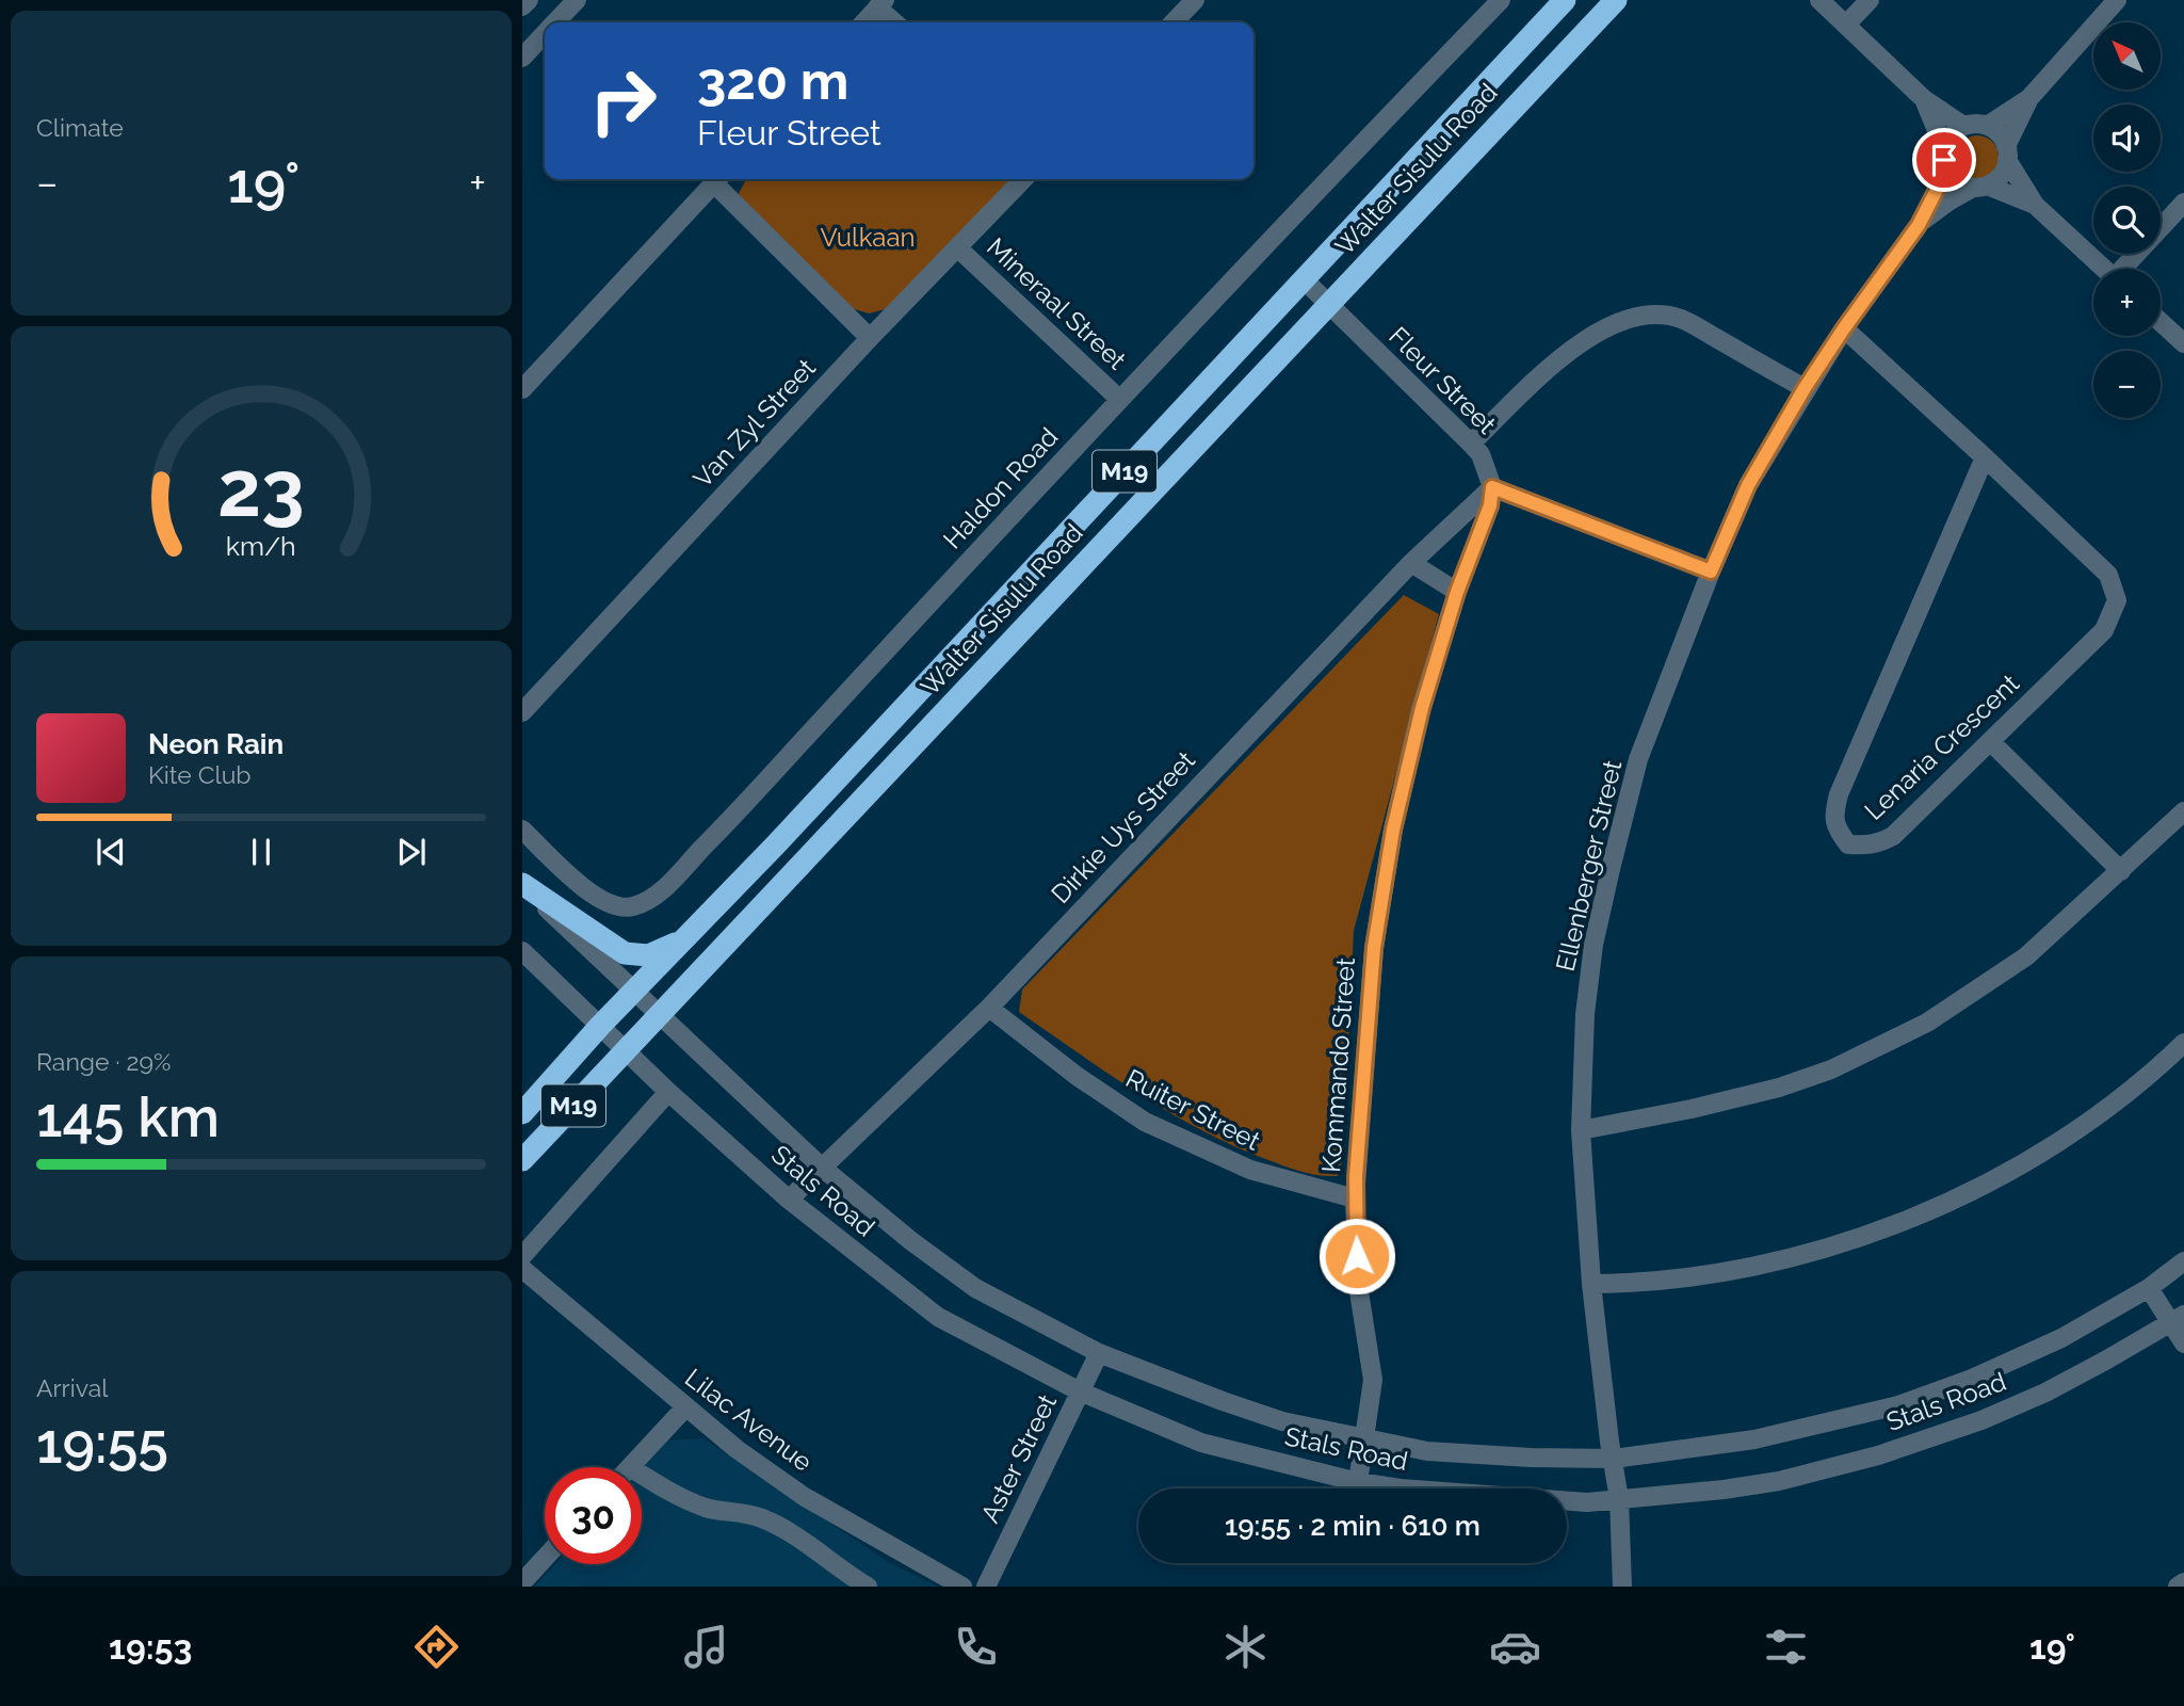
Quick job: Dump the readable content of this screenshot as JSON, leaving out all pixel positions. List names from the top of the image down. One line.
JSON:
{"streets":{"highway":["Walter Sisulu Road","M19"],"street":["Mineraal Street","Fleur Street","Van Zyl Street","Haldon Road","Lenaria Crescent","Dirkie Uys Street","Ellenberger Street","Kommando Street","Ruiter Street","Stals Road","Lilac Avenue","Aster Street"]},"crossings":[["Walter Sisulu Road","Fleur Street"],["Walter Sisulu Road","Stals Road"],["Mineraal Street","Van Zyl Street"],["Mineraal Street","Haldon Road"],["Fleur Street","Dirkie Uys Street"],["Fleur Street","Kommando Street"],["Lenaria Crescent","Ellenberger Street"],["Dirkie Uys Street","Kommando Street"],["Dirkie Uys Street","Ruiter Street"],["Dirkie Uys Street","Stals Road"],["Ellenberger Street","Stals Road"],["Kommando Street","Ruiter Street"],["Kommando Street","Stals Road"],["Stals Road","Aster Street"]],"parks":["Vulkaan"],"north":"top left","page":{"tile":["Climate",["Range · 29%","145 km"],["Arrival","19:55"]],"map_buttons":["+","−"],"turn":["320 m","Fleur Street"],"heat":["−","19°","+"],"song":["Neon Rain","Kite Club"],"limit":"30","trip":"19:55 · 2 min · 610 m","tabs":["19:53","19°"],"gauge":["23","km/h"]}}
